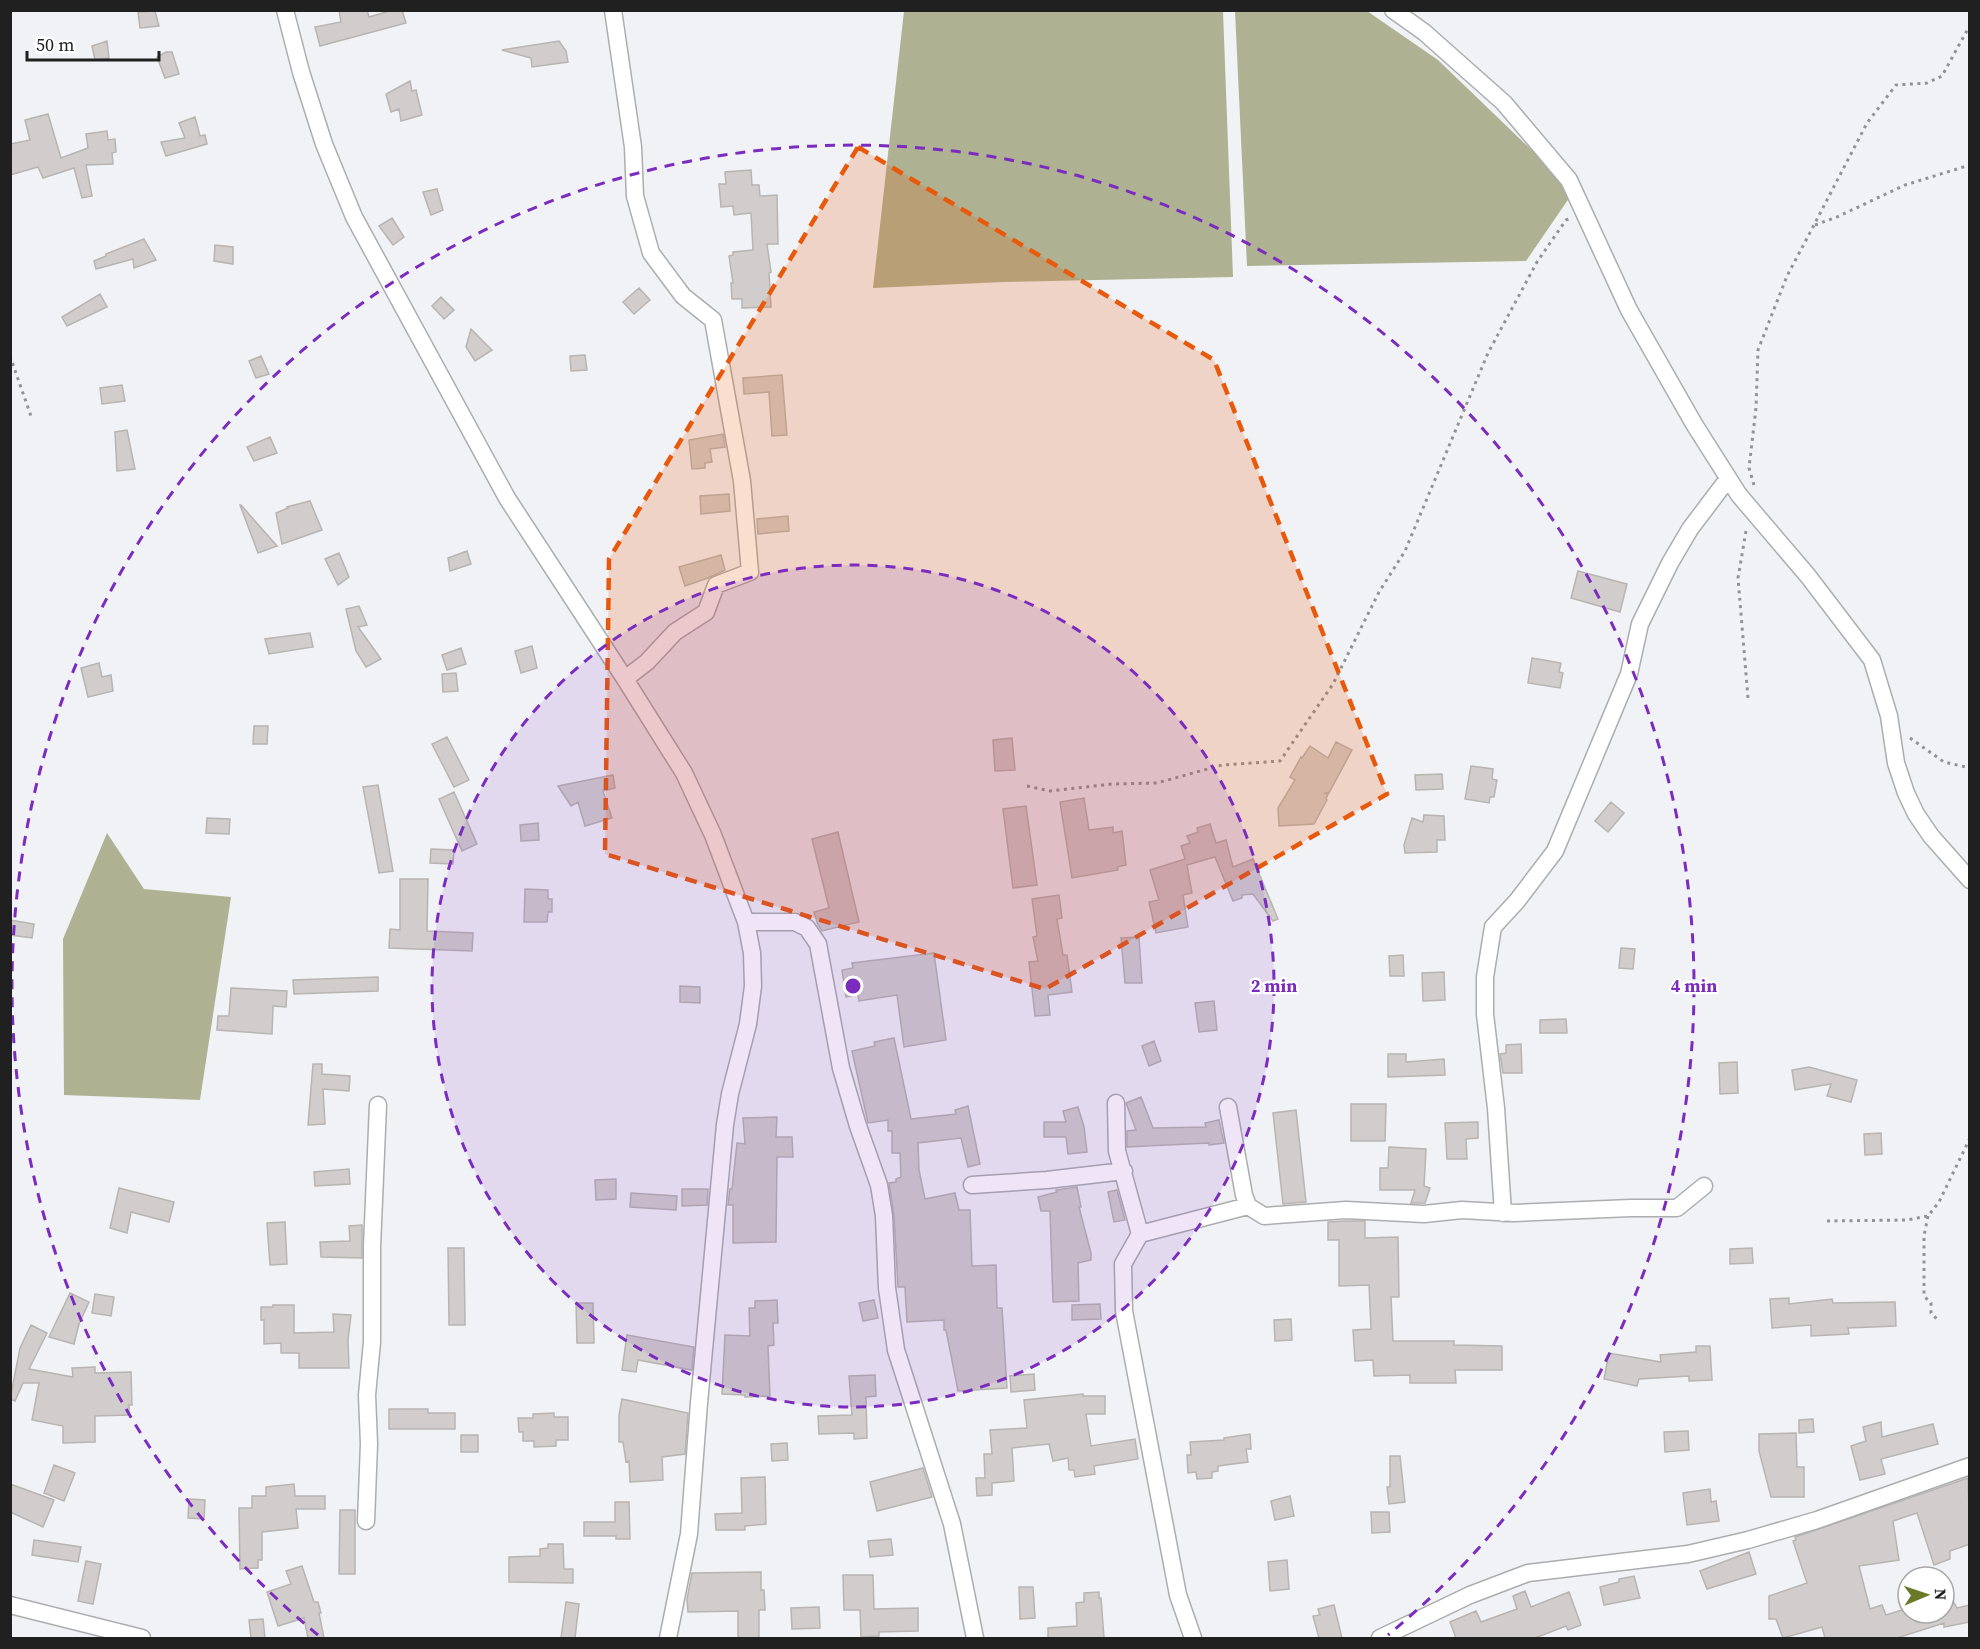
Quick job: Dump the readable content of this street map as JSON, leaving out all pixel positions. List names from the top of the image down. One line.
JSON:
{"scale_bar":"50 m","north":"right","rings":["2 min","4 min"]}
